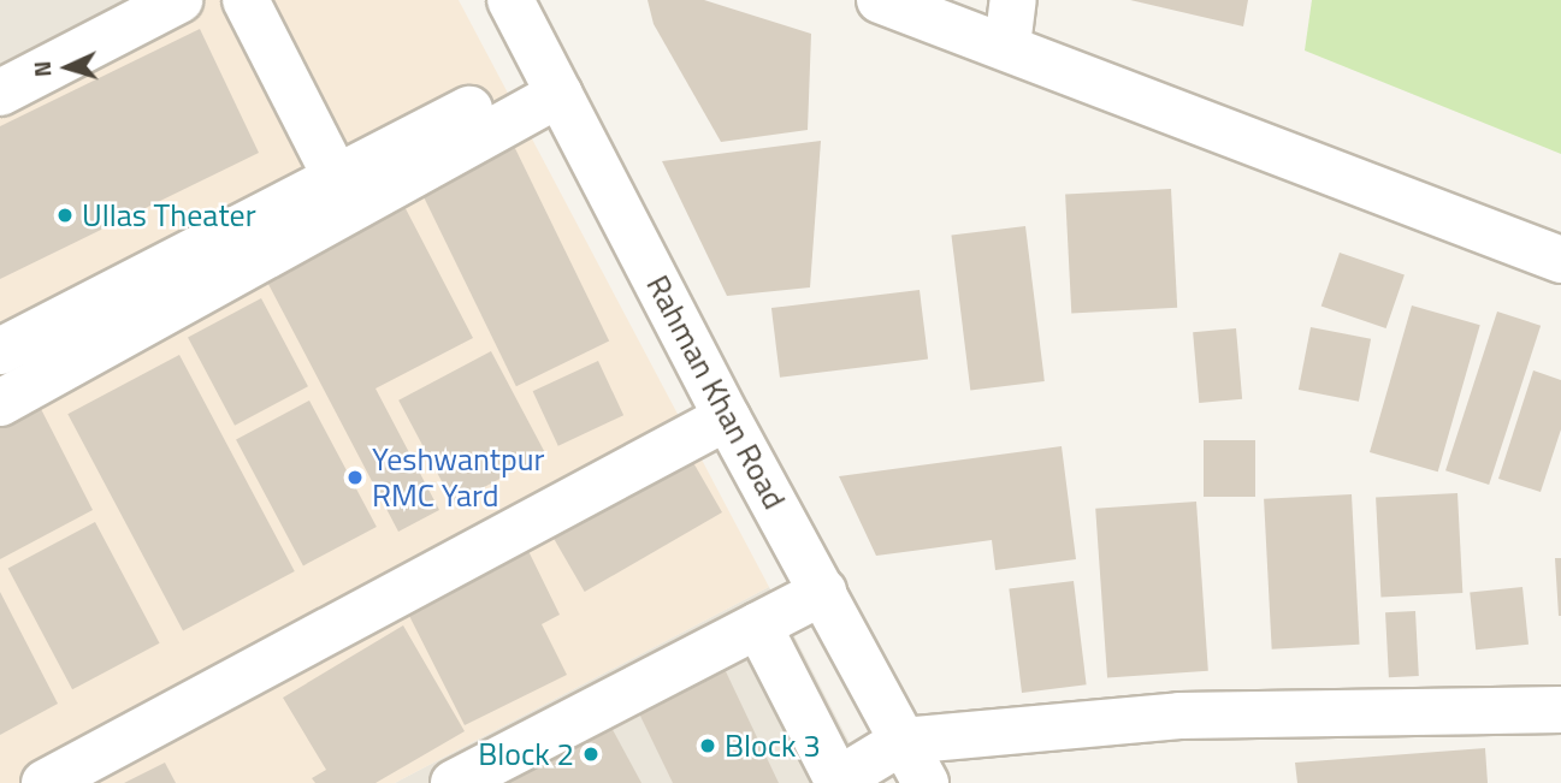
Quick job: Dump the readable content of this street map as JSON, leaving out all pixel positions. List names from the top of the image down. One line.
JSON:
{"streets":{"street":["Rahman Khan Road"]},"places":["Ullas Theater","Yeshwantpur RMC Yard","Block 3","Block 2"],"north":"left"}
